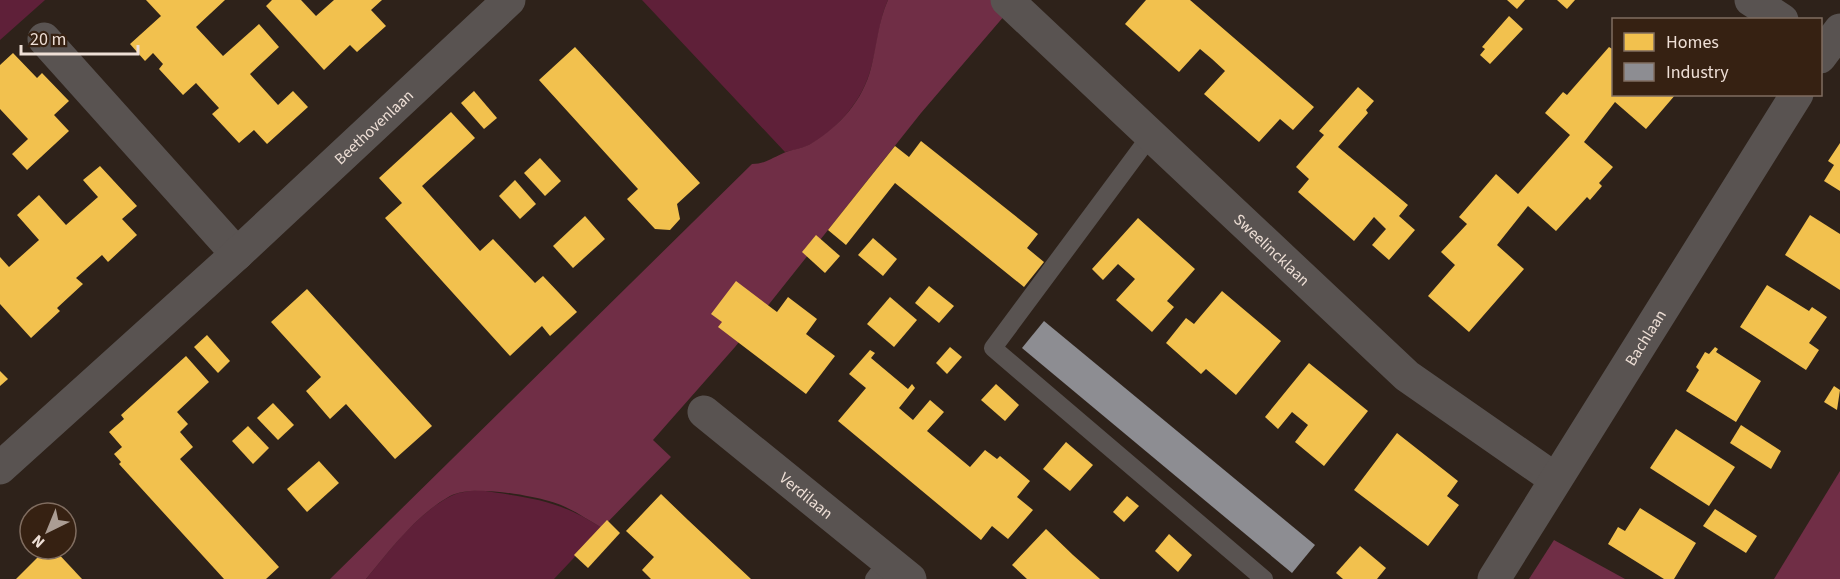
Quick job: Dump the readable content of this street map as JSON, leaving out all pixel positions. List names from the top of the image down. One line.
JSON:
{"streets":{"street":["Beethovenlaan","Sweelincklaan","Bachlaan","Verdilaan"]},"crossings":[["Sweelincklaan","Bachlaan"]],"legend":["Homes","Industry"],"scale_bar":"20 m","north":"bottom left"}
